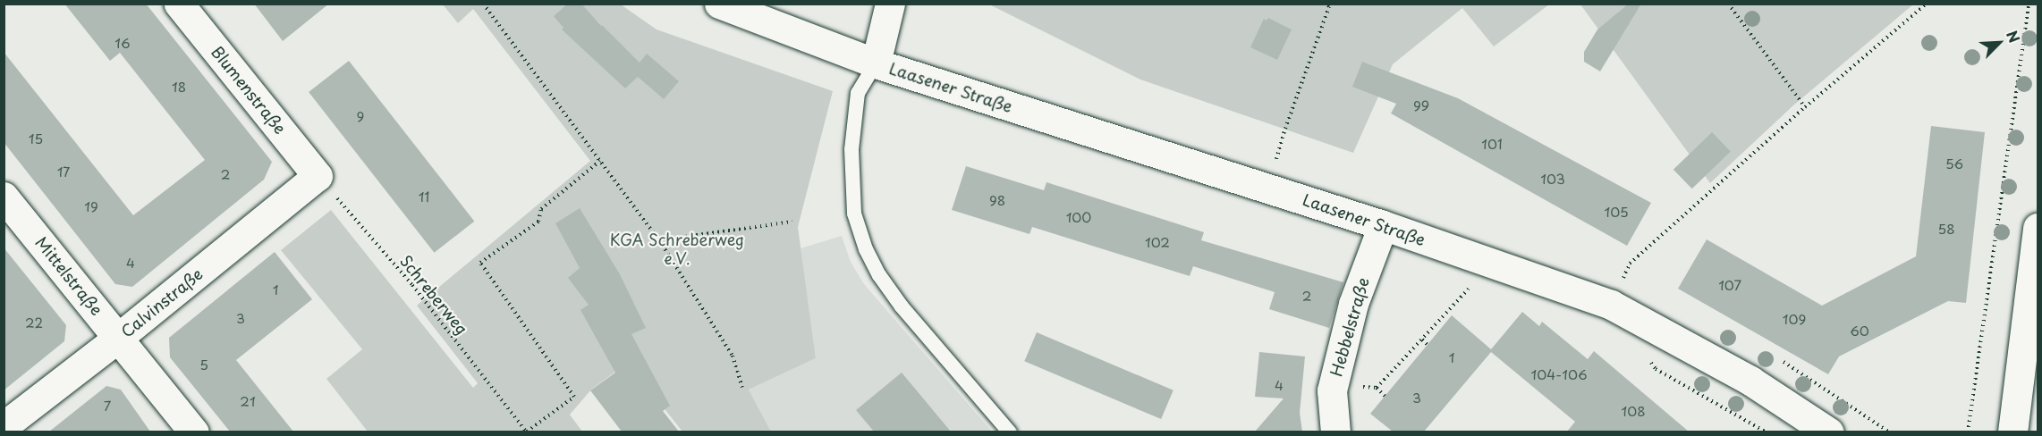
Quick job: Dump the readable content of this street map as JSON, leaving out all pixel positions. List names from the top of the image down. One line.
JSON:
{"streets":{"street":["Laasener Straße","Blumenstraße","Mittelstraße","Calvinstraße","Hebbelstraße"],"path":["Schreberweg"]},"crossings":[["Laasener Straße","Hebbelstraße"],["Blumenstraße","Schreberweg"],["Blumenstraße","Calvinstraße"],["Mittelstraße","Calvinstraße"],["Schreberweg","Calvinstraße"]],"parks":["KGA Schreberweg e.V."],"house_numbers":["16","18","99","9","15","101","56","17","2","103","11","98","19","105","100","58","102","4","107","1","2","3","109","22","60","1","5","104-106","4","3","21","7","108"],"north":"top right"}
